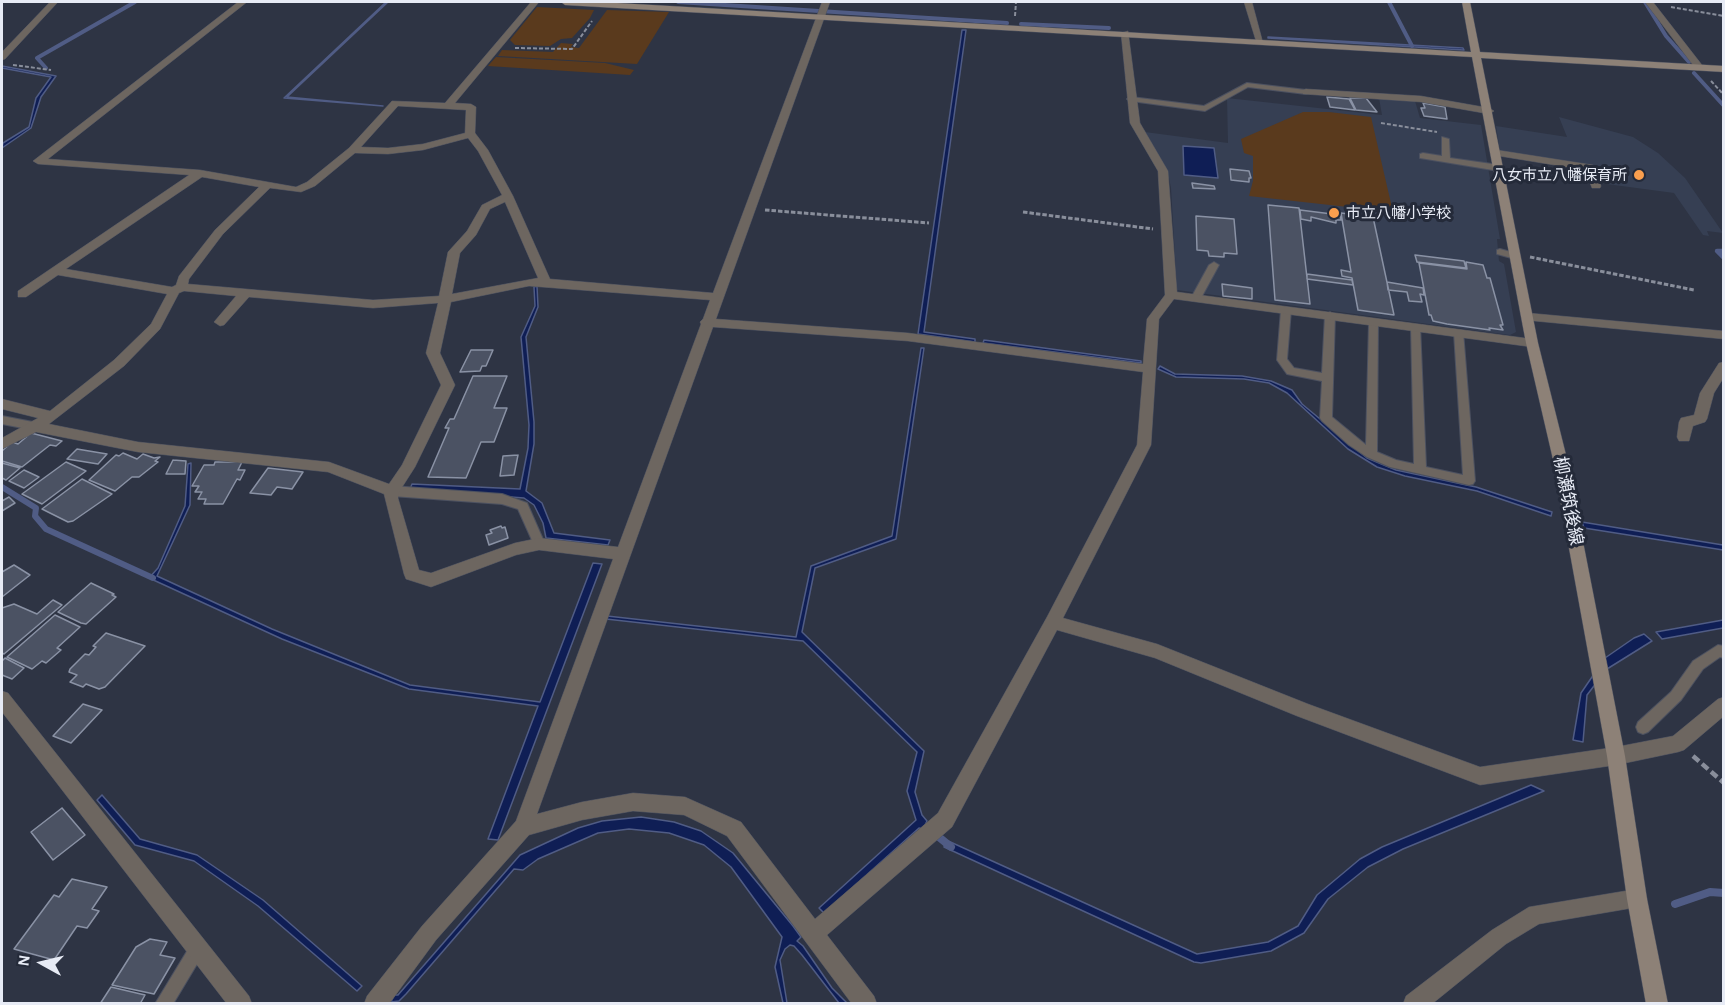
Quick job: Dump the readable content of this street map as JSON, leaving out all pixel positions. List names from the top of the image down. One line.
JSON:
{"streets":{"street":["柳瀬筑後線"]},"places":["八女市立八幡保育所","市立八幡小学校"],"north":"left"}
